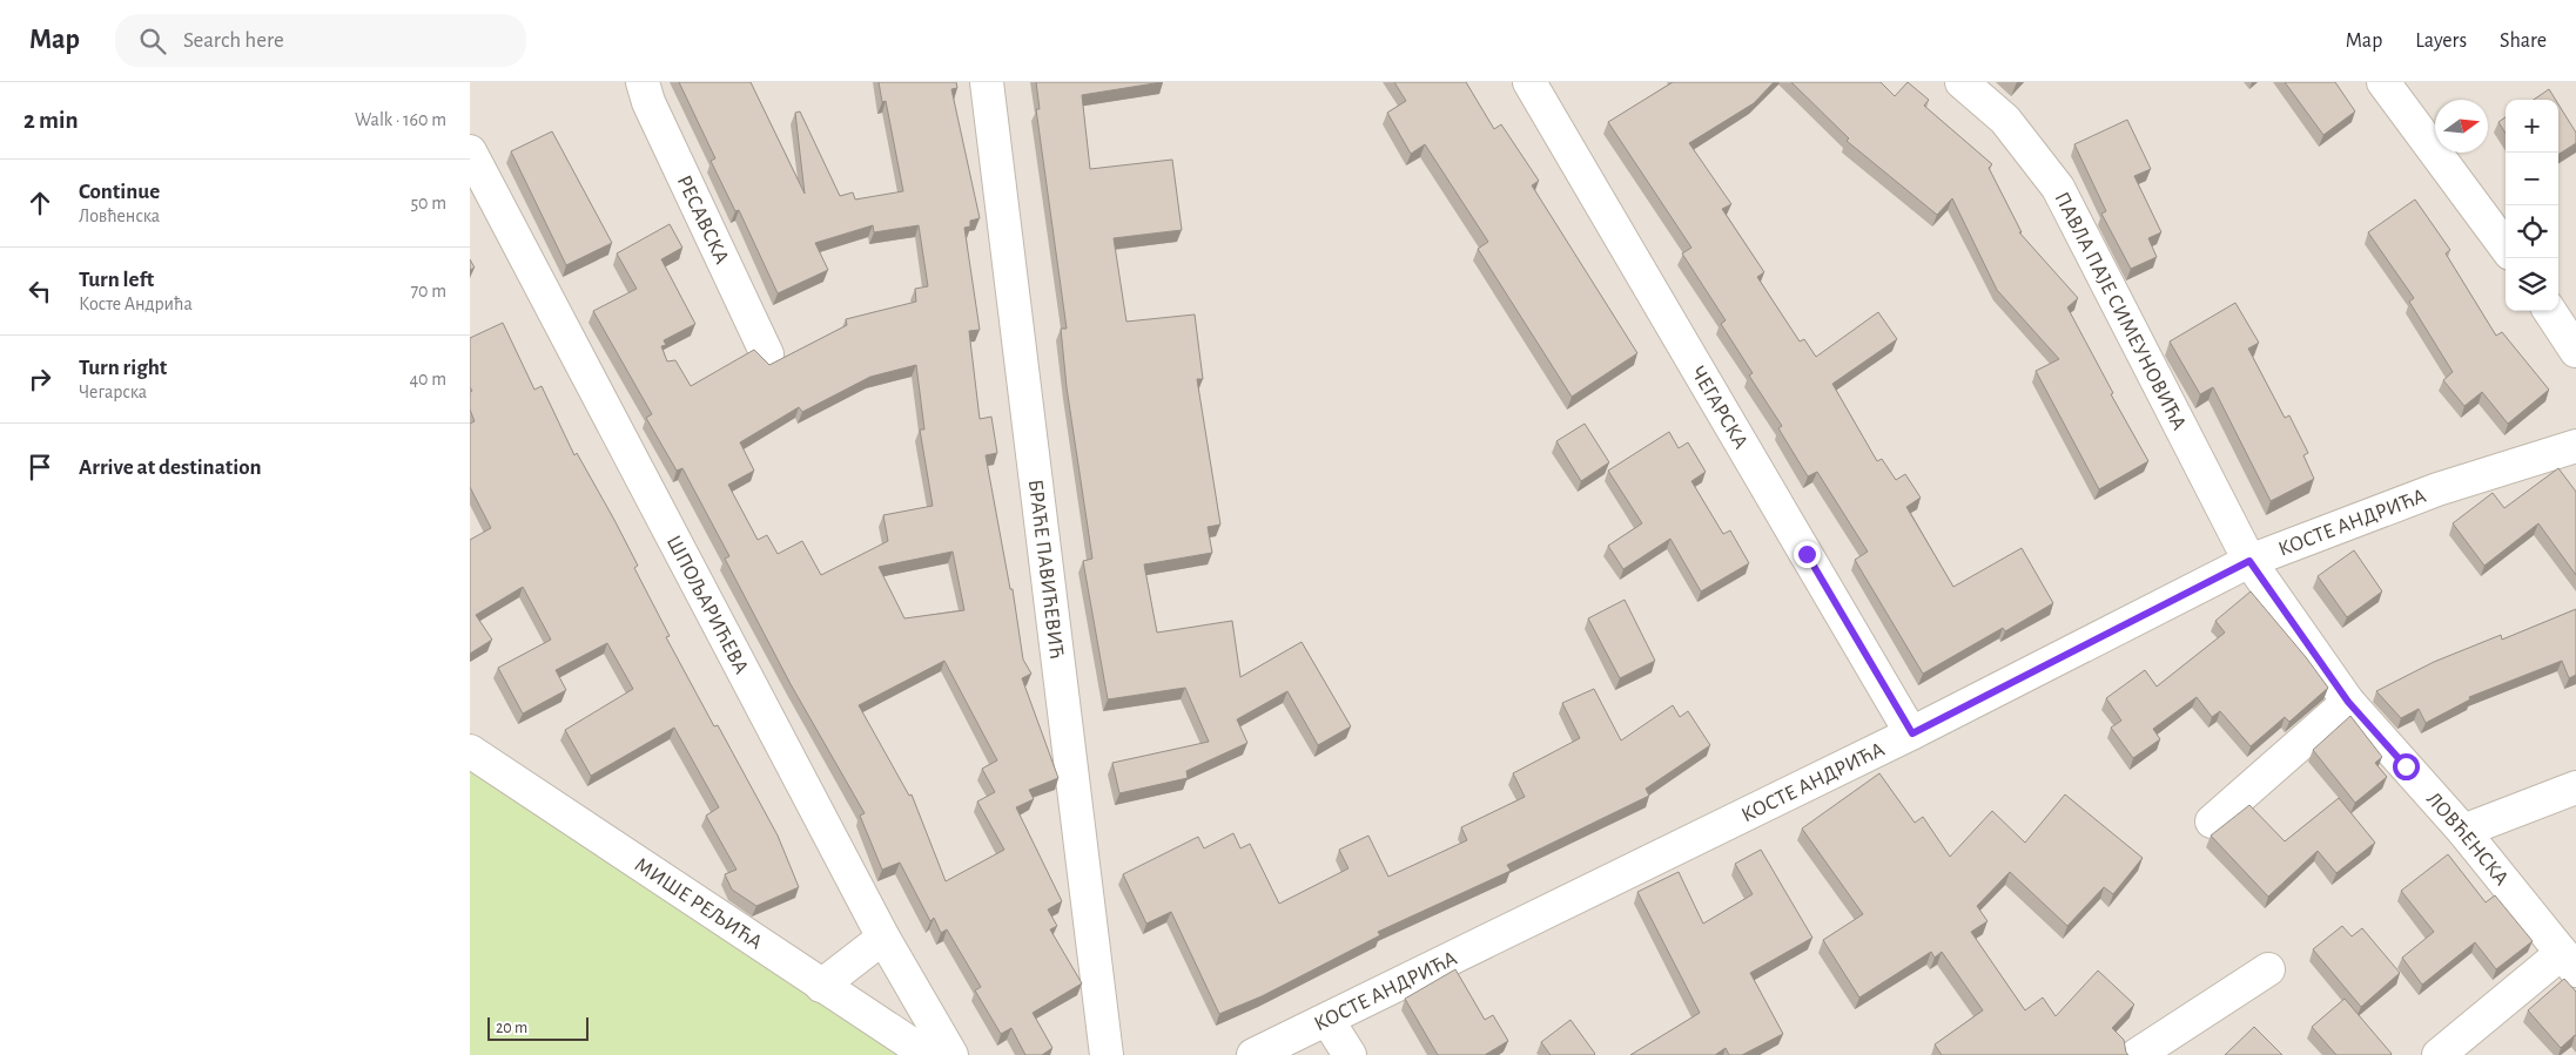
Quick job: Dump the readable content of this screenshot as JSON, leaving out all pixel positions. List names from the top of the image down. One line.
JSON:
{"streets":{"street":["РЕСАВСКА","ПАВЛА ПАЈЕ СИМЕУНОВИЋА","ЧЕГАРСКА","КОСТЕ АНДРИЋА","БРАЋЕ ПАВИЋЕВИЋ","ШПОЉАРИЋЕВА","ЛОВЋЕНСКА","МИШЕ РЕЉИЋА"]},"crossings":[["ПАВЛА ПАЈЕ СИМЕУНОВИЋА","КОСТЕ АНДРИЋА"],["ПАВЛА ПАЈЕ СИМЕУНОВИЋА","ЛОВЋЕНСКА"],["ЧЕГАРСКА","КОСТЕ АНДРИЋА"],["КОСТЕ АНДРИЋА","ЛОВЋЕНСКА"]],"scale_bar":"20 m","north":"right","page":{"header":"Map","search":"Search here","nav":["Map","Layers","Share"],"heading":["2 min","Walk · 160 m"],"map_buttons":["+","−"],"list":[["Continue","Ловћенска","50 m"],["Turn left","Косте Андрића","70 m"],["Turn right","Чегарска","40 m"],"Arrive at destination"],"scale":"20 m"}}
